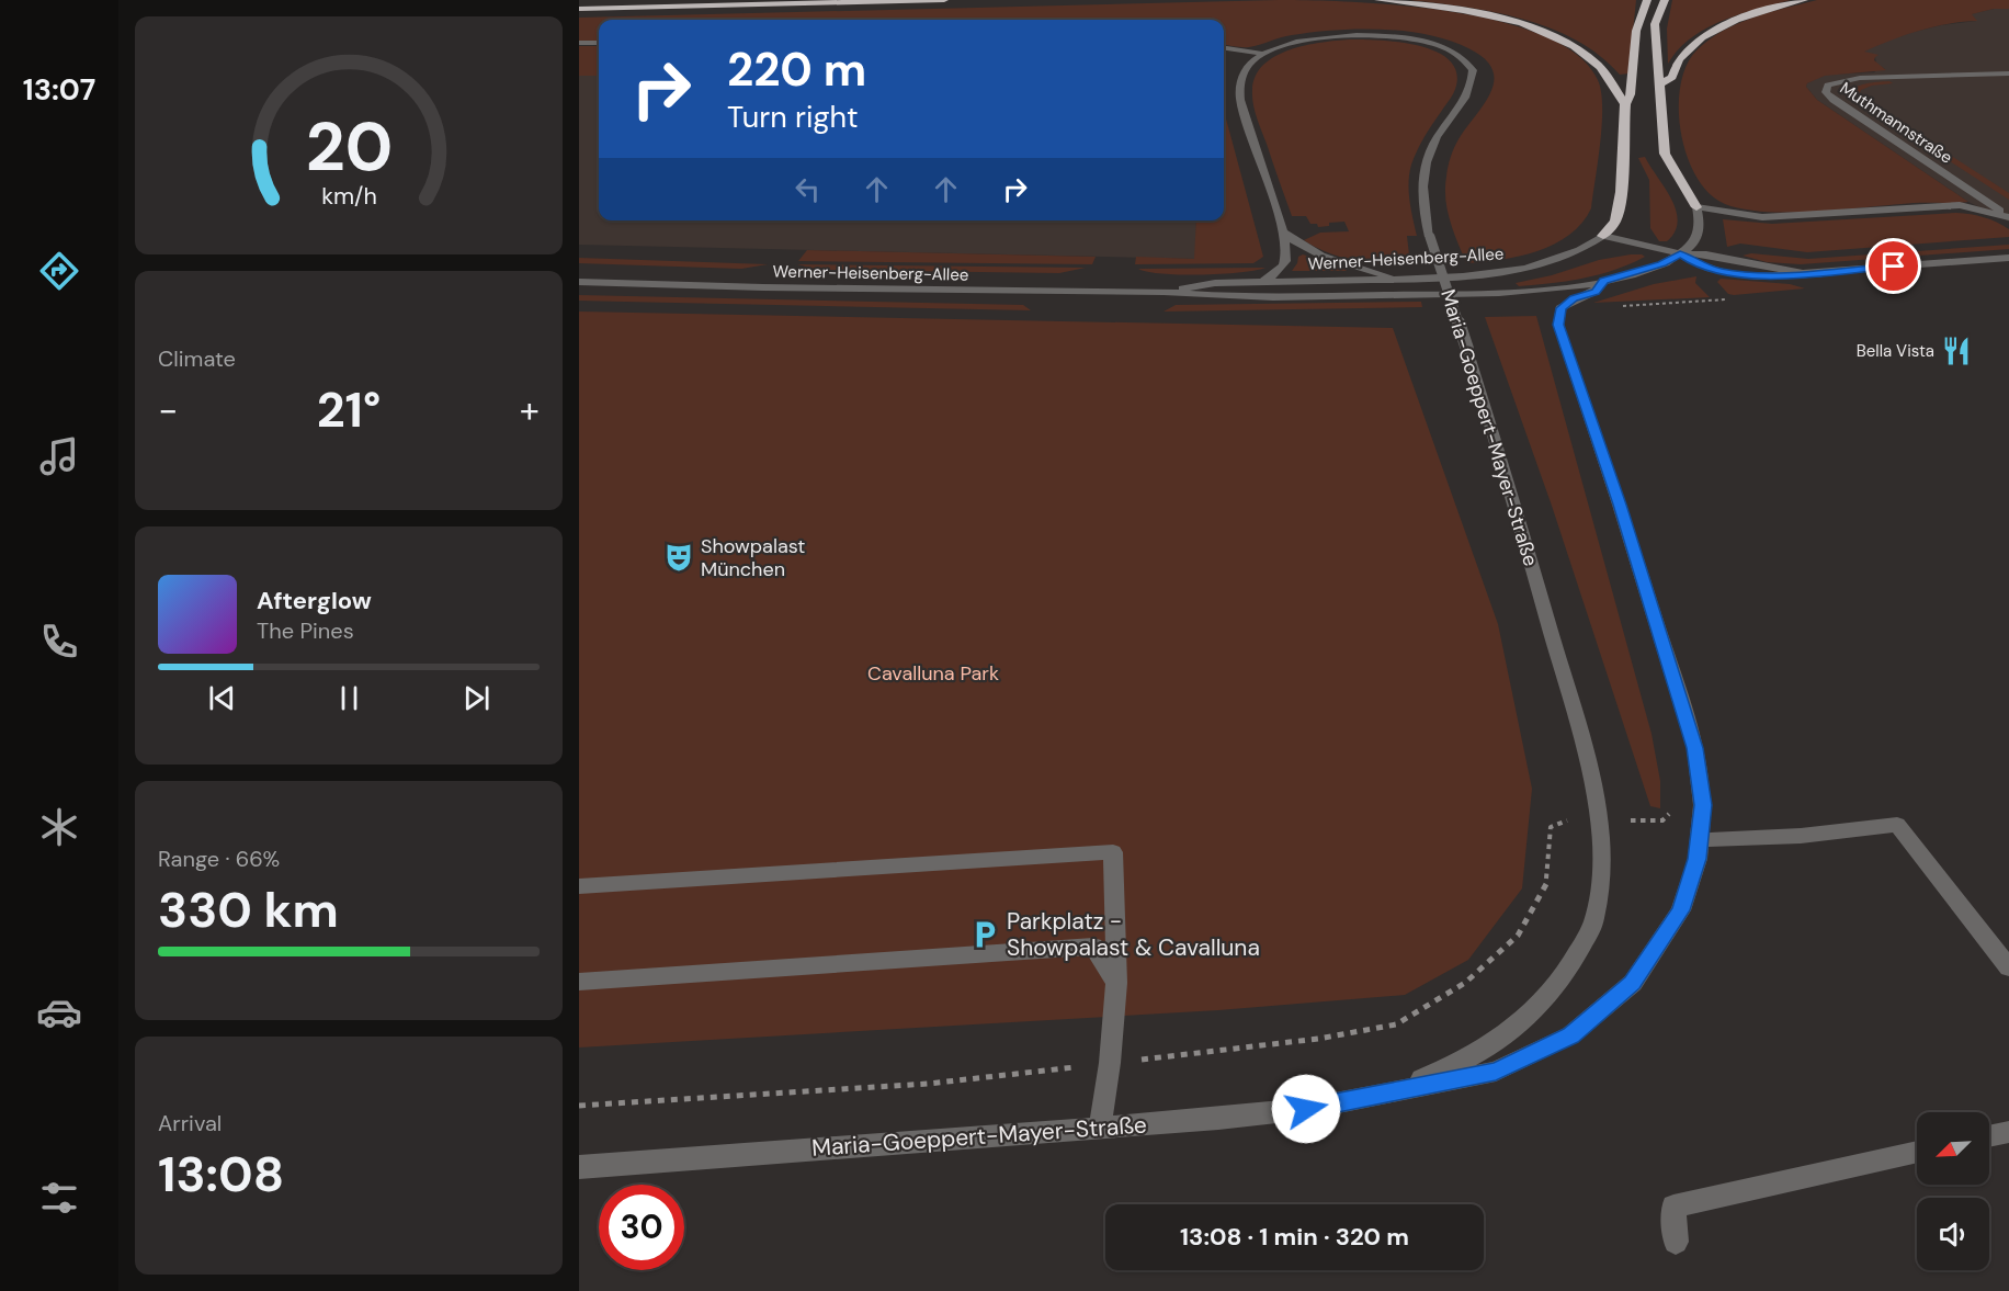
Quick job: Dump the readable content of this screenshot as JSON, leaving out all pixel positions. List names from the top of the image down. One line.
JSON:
{"streets":{"street":["Muthmannstraße","Werner-Heisenberg-Allee","Maria-Goeppert-Mayer-Straße"]},"crossings":[["Werner-Heisenberg-Allee","Maria-Goeppert-Mayer-Straße"]],"parks":["Cavalluna Park"],"places":{"restaurant":["Bella Vista"],"theatre":["Showpalast München"],"parking":["Parkplatz - Showpalast & Cavalluna"]},"north":"bottom left","page":{"tabs":"13:07","turn":["220 m","Turn right"],"tile":["Climate",["Range · 66%","330 km"],["Arrival","13:08"]],"heat":["−","21°","+"],"song":["Afterglow","The Pines"],"limit":"30","trip":"13:08 · 1 min · 320 m","gauge":["20","km/h"]}}
